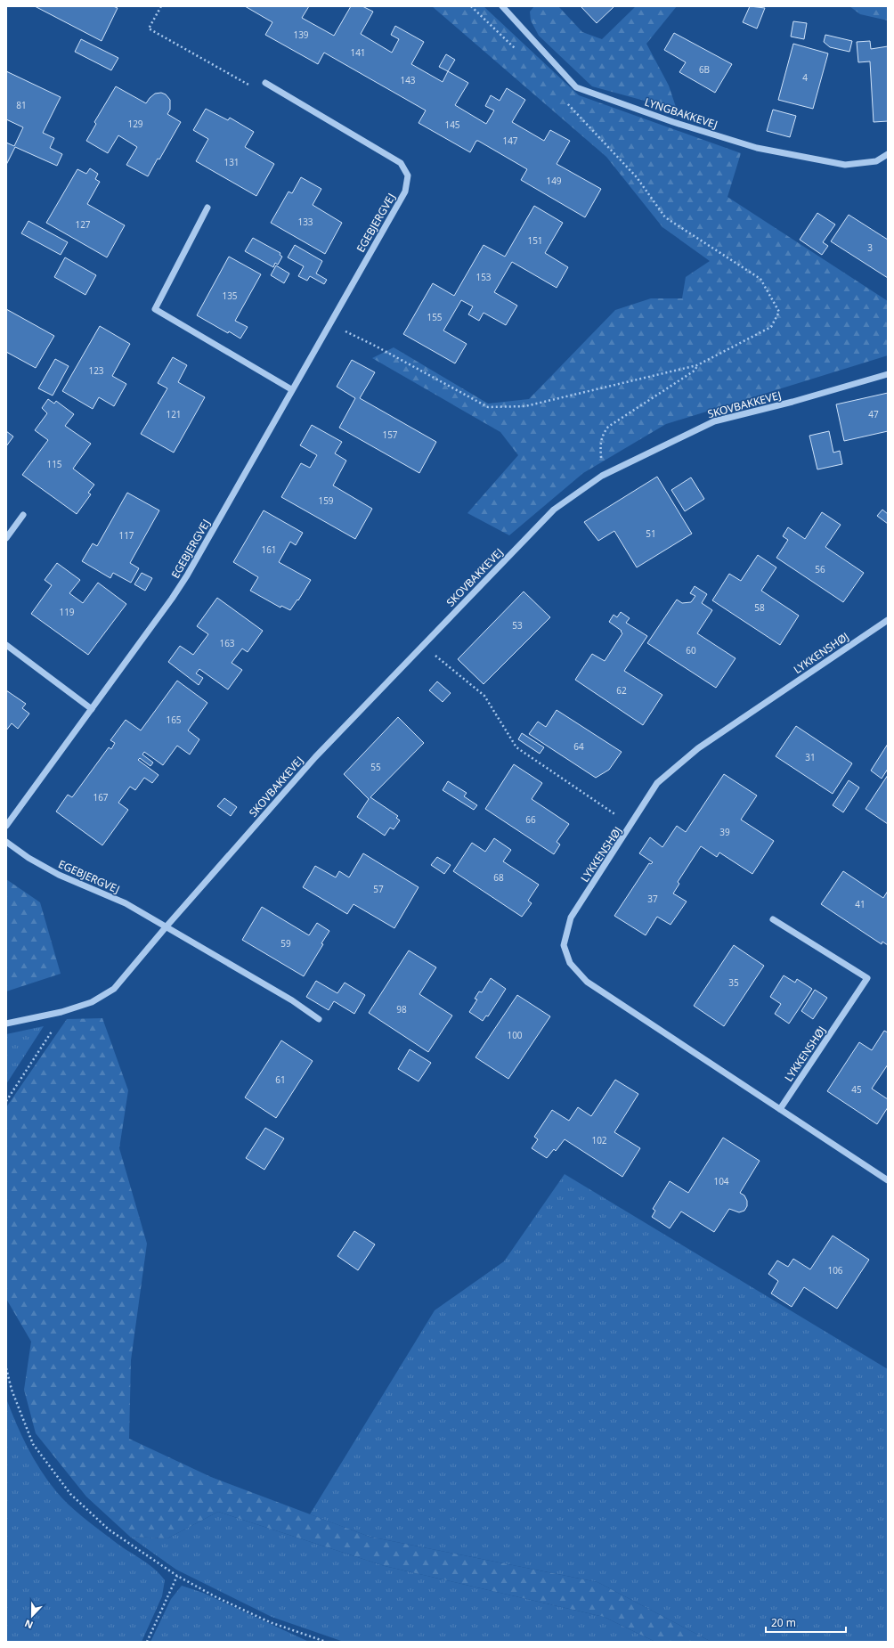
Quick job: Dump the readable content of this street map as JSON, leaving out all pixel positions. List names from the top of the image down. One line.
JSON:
{"streets":{"street":["LYNGBAKKEVEJ","EGEBJERGVEJ","SKOVBAKKEVEJ","LYKKENSHØJ"]},"crossings":[["EGEBJERGVEJ","SKOVBAKKEVEJ"]],"house_numbers":["139","141","6B","4","143","81","129","145","147","131","149","133","127","151","3","153","135","155","123","121","47","157","115","159","51","117","161","56","58","119","53","163","60","62","165","64","31","55","167","66","39","68","57","37","41","59","35","98","100","61","45","102","104","106"],"scale_bar":"20 m","north":"bottom"}
